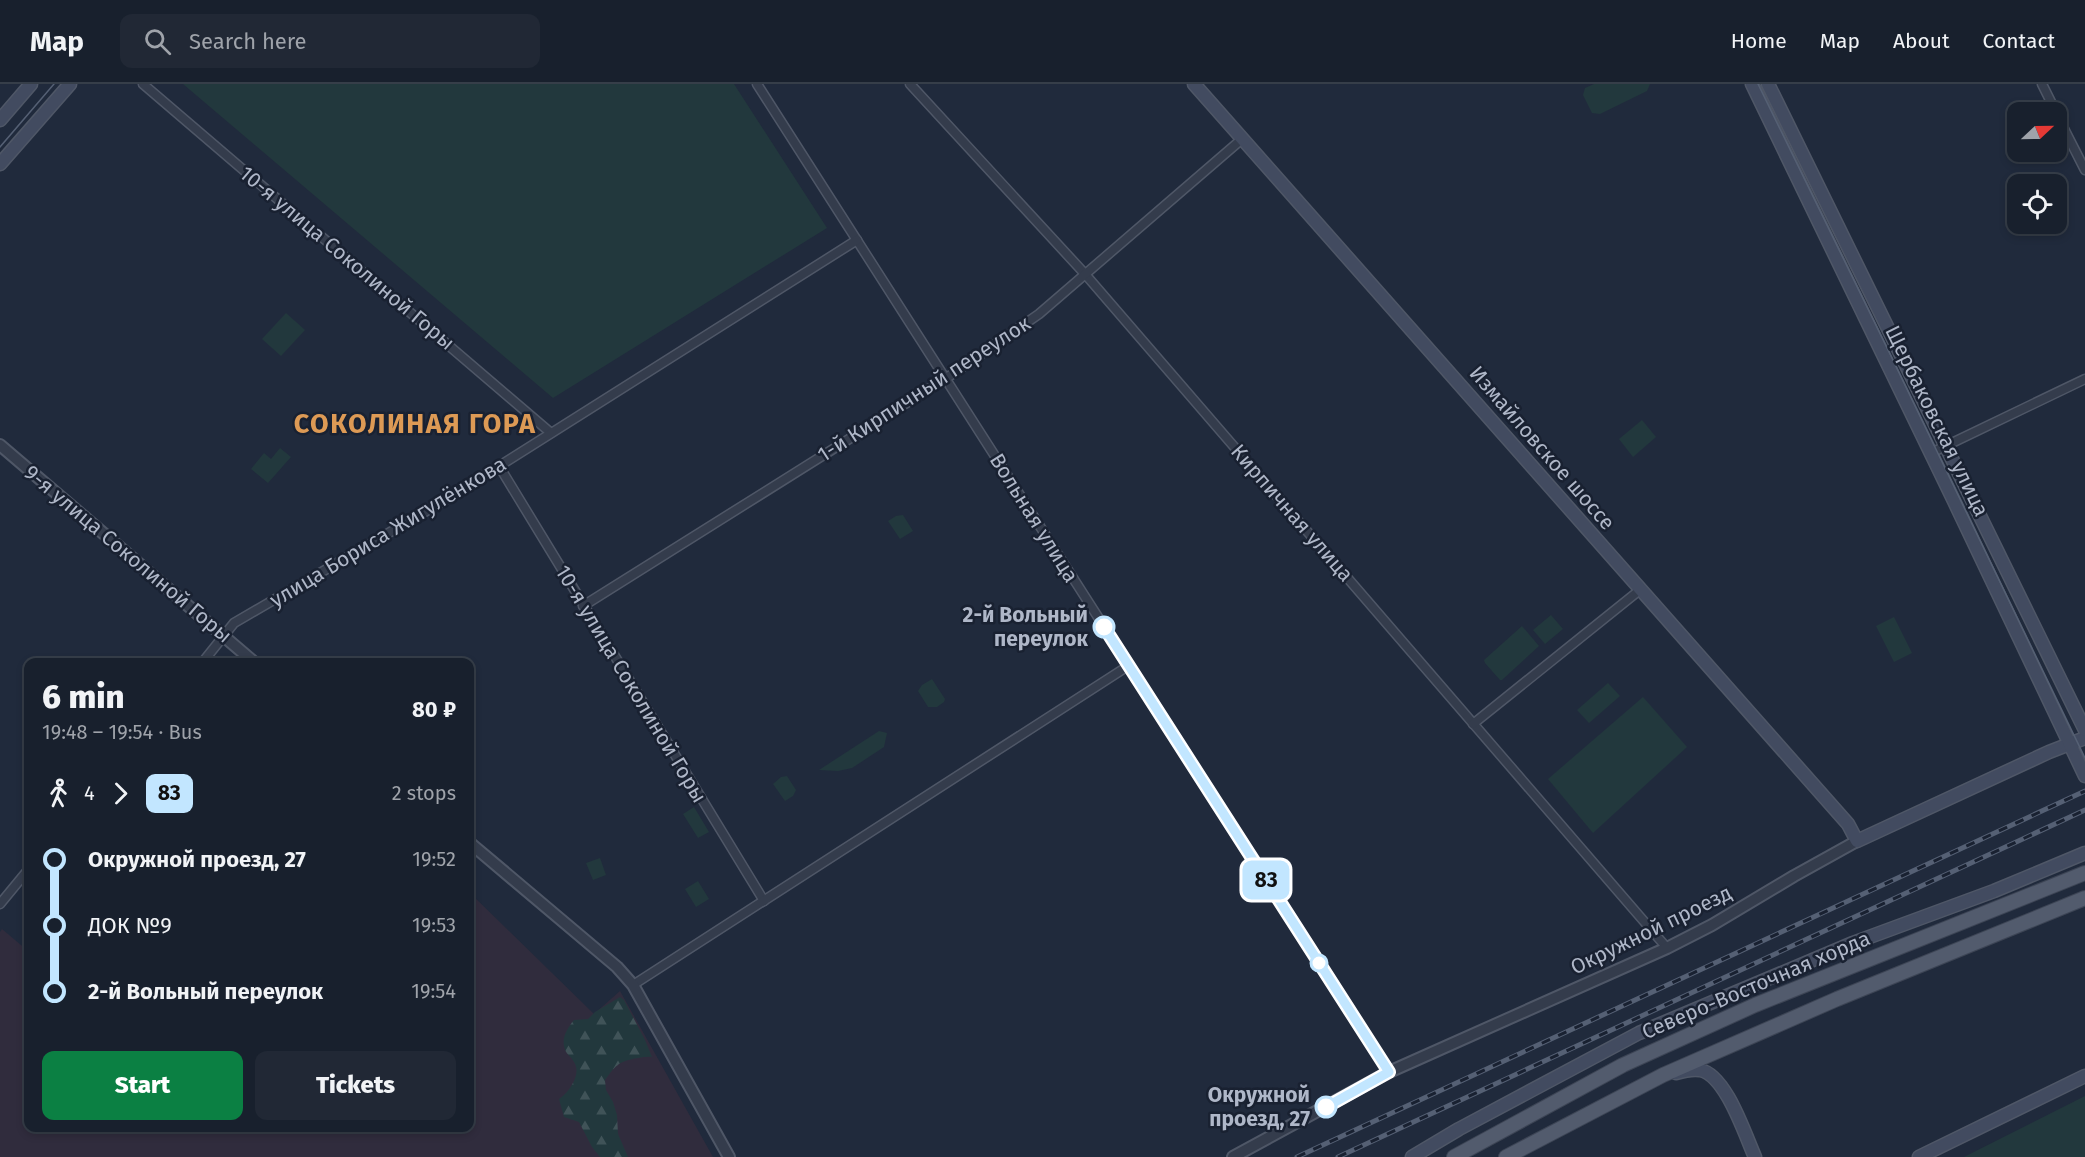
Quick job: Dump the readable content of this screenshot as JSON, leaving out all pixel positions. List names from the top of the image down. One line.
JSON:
{"streets":{"main road":["Щербаковская улица","Измайловское шоссе","Окружной проезд","Северо-Восточная хорда"],"street":["10-я улица Соколиной Горы","1-й Кирпичный переулок","Кирпичная улица","Вольная улица","улица Бориса Жигулёнкова","9-я улица Соколиной Горы"]},"crossings":[["10-я улица Соколиной Горы","1-й Кирпичный переулок"],["10-я улица Соколиной Горы","улица Бориса Жигулёнкова"],["1-й Кирпичный переулок","Измайловское шоссе"],["1-й Кирпичный переулок","Кирпичная улица"],["1-й Кирпичный переулок","Вольная улица"],["Щербаковская улица","Окружной проезд"],["Измайловское шоссе","Окружной проезд"],["Кирпичная улица","Окружной проезд"],["Вольная улица","улица Бориса Жигулёнкова"],["Вольная улица","Окружной проезд"],["улица Бориса Жигулёнкова","9-я улица Соколиной Горы"]],"districts":["СОКОЛИНАЯ ГОРА"],"places":["2-й Вольный переулок","Окружной проезд, 27"],"lines":["bus line 83"],"north":"right","page":{"header":"Map","search":"Search here","nav":["Home","Map","About","Contact"],"on_map":"83","heading":["6 min","19:48 – 19:54 · Bus","80 ₽"],"legs":["4","83","2 stops"],"list":[{"name":"Окружной проезд, 27","value":"19:52"},{"name":"ДОК №9","value":"19:53"},{"name":"2-й Вольный переулок","value":"19:54"}],"buttons":["Start","Tickets"]}}
